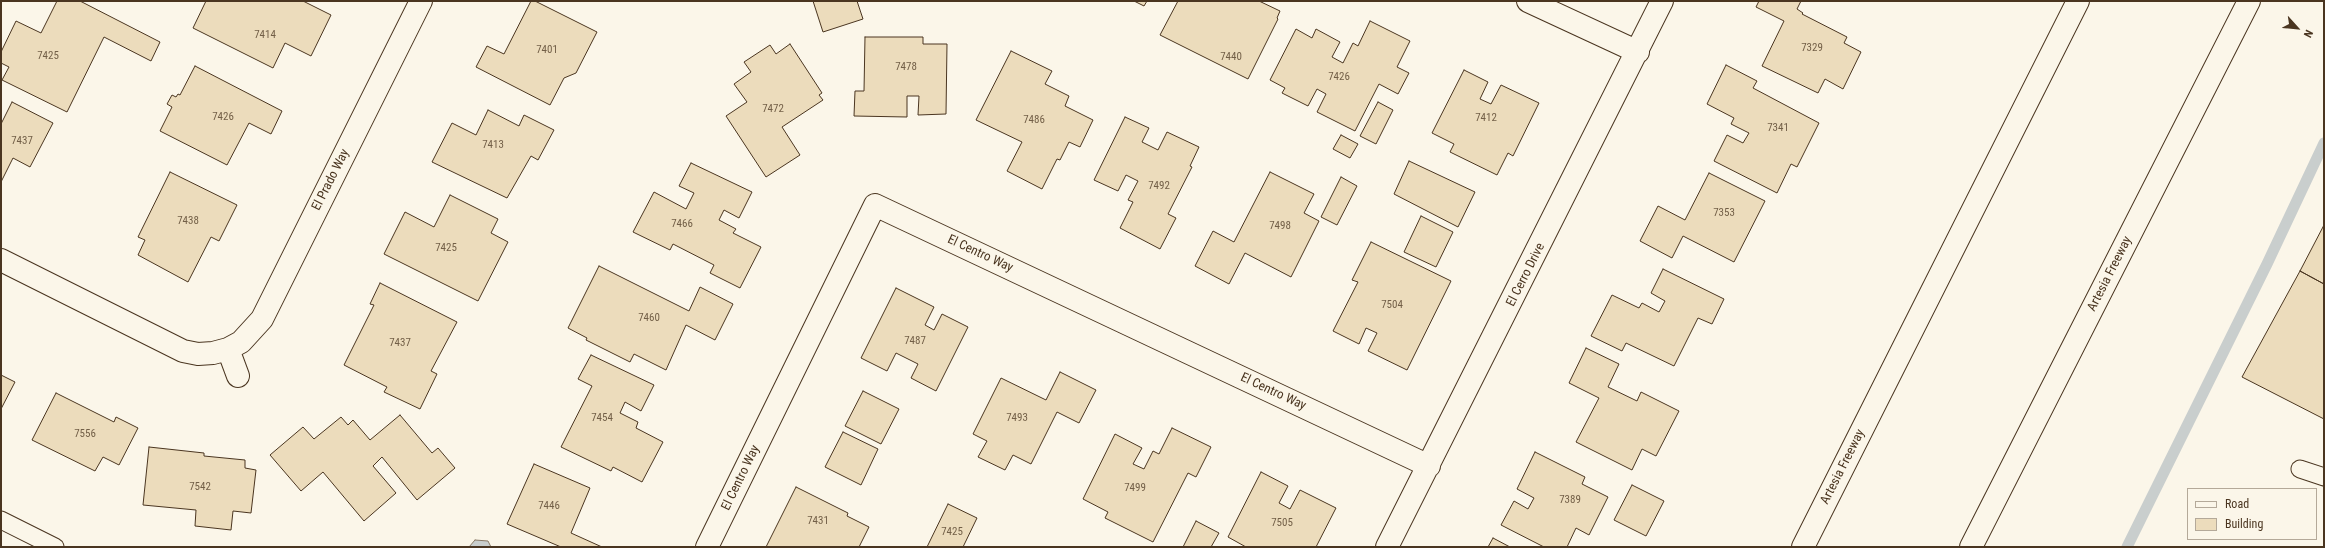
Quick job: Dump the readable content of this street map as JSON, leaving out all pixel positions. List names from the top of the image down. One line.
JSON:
{"streets":{"main road":["El Prado Way","El Centro Way","Artesia Freeway","El Cerro Drive"]},"crossings":[["El Centro Way","El Cerro Drive"]],"house_numbers":["7414","7329","7401","7425","7440","7478","7426","7472","7426","7412","7486","7341","7437","7413","7492","7353","7438","7466","7498","7425","7504","7460","7487","7437","7454","7493","7556","7542","7499","7389","7446","7431","7505","7425"],"legend":["Road","Building"],"north":"bottom right"}
